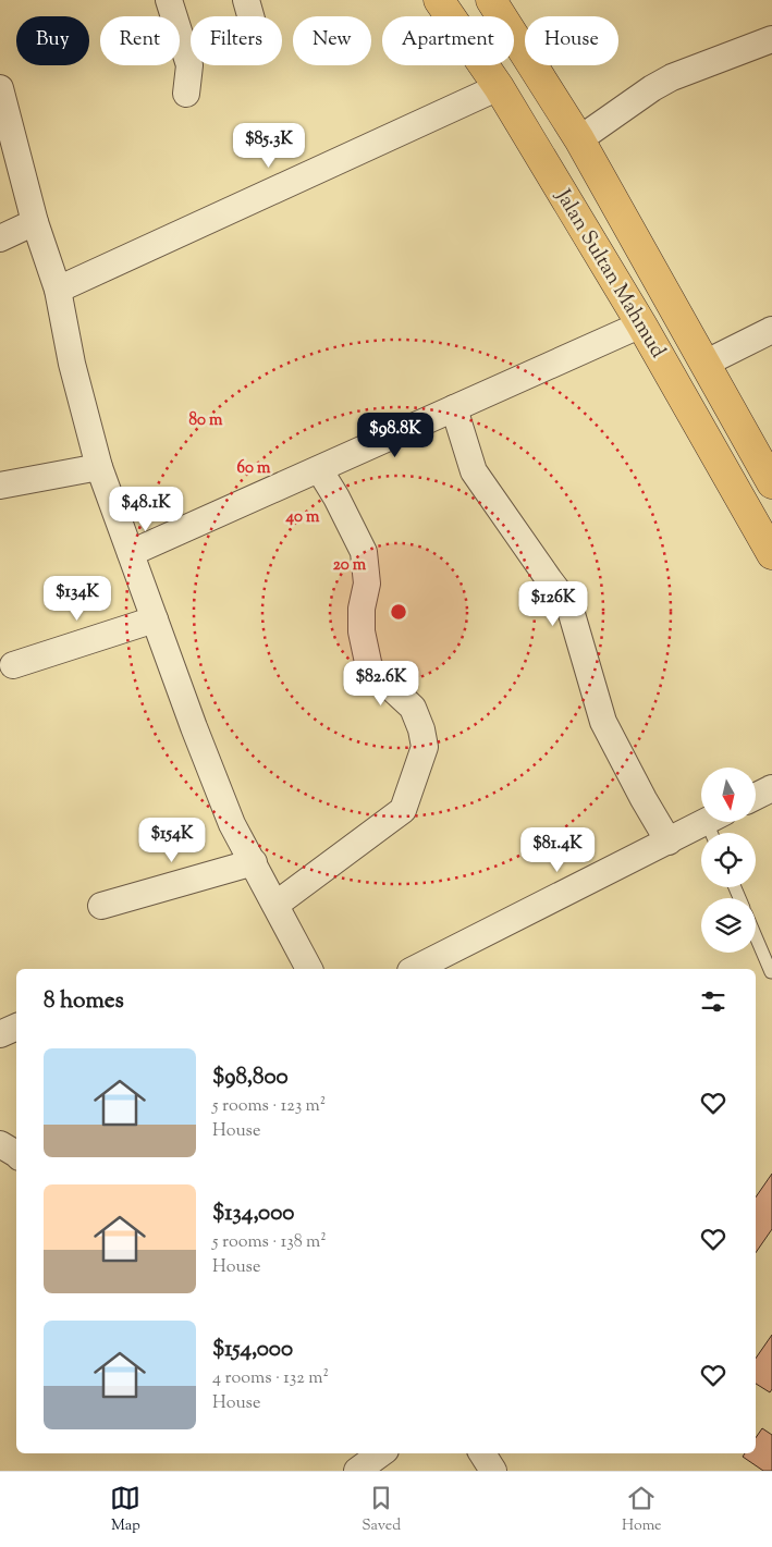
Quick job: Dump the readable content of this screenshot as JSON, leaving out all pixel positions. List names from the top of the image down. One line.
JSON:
{"streets":{"highway":["Jalan Sultan Mahmud"]},"north":"bottom","page":{"chip":["Buy","Rent","Filters","New","Apartment","House"],"price":["$85.3K","$98.8K","$48.1K","$134K","$126K","$82.6K","$154K","$81.4K"],"heading":"8 homes","list":[{"name":"$98,800","note":"5 rooms · 123 m² · House"},{"name":"$134,000","note":"5 rooms · 138 m² · House"},{"name":"$154,000","note":"4 rooms · 132 m² · House"}],"tabs":["Map","Saved","Home"]},"rings":["80 m","60 m","40 m","20 m"]}
